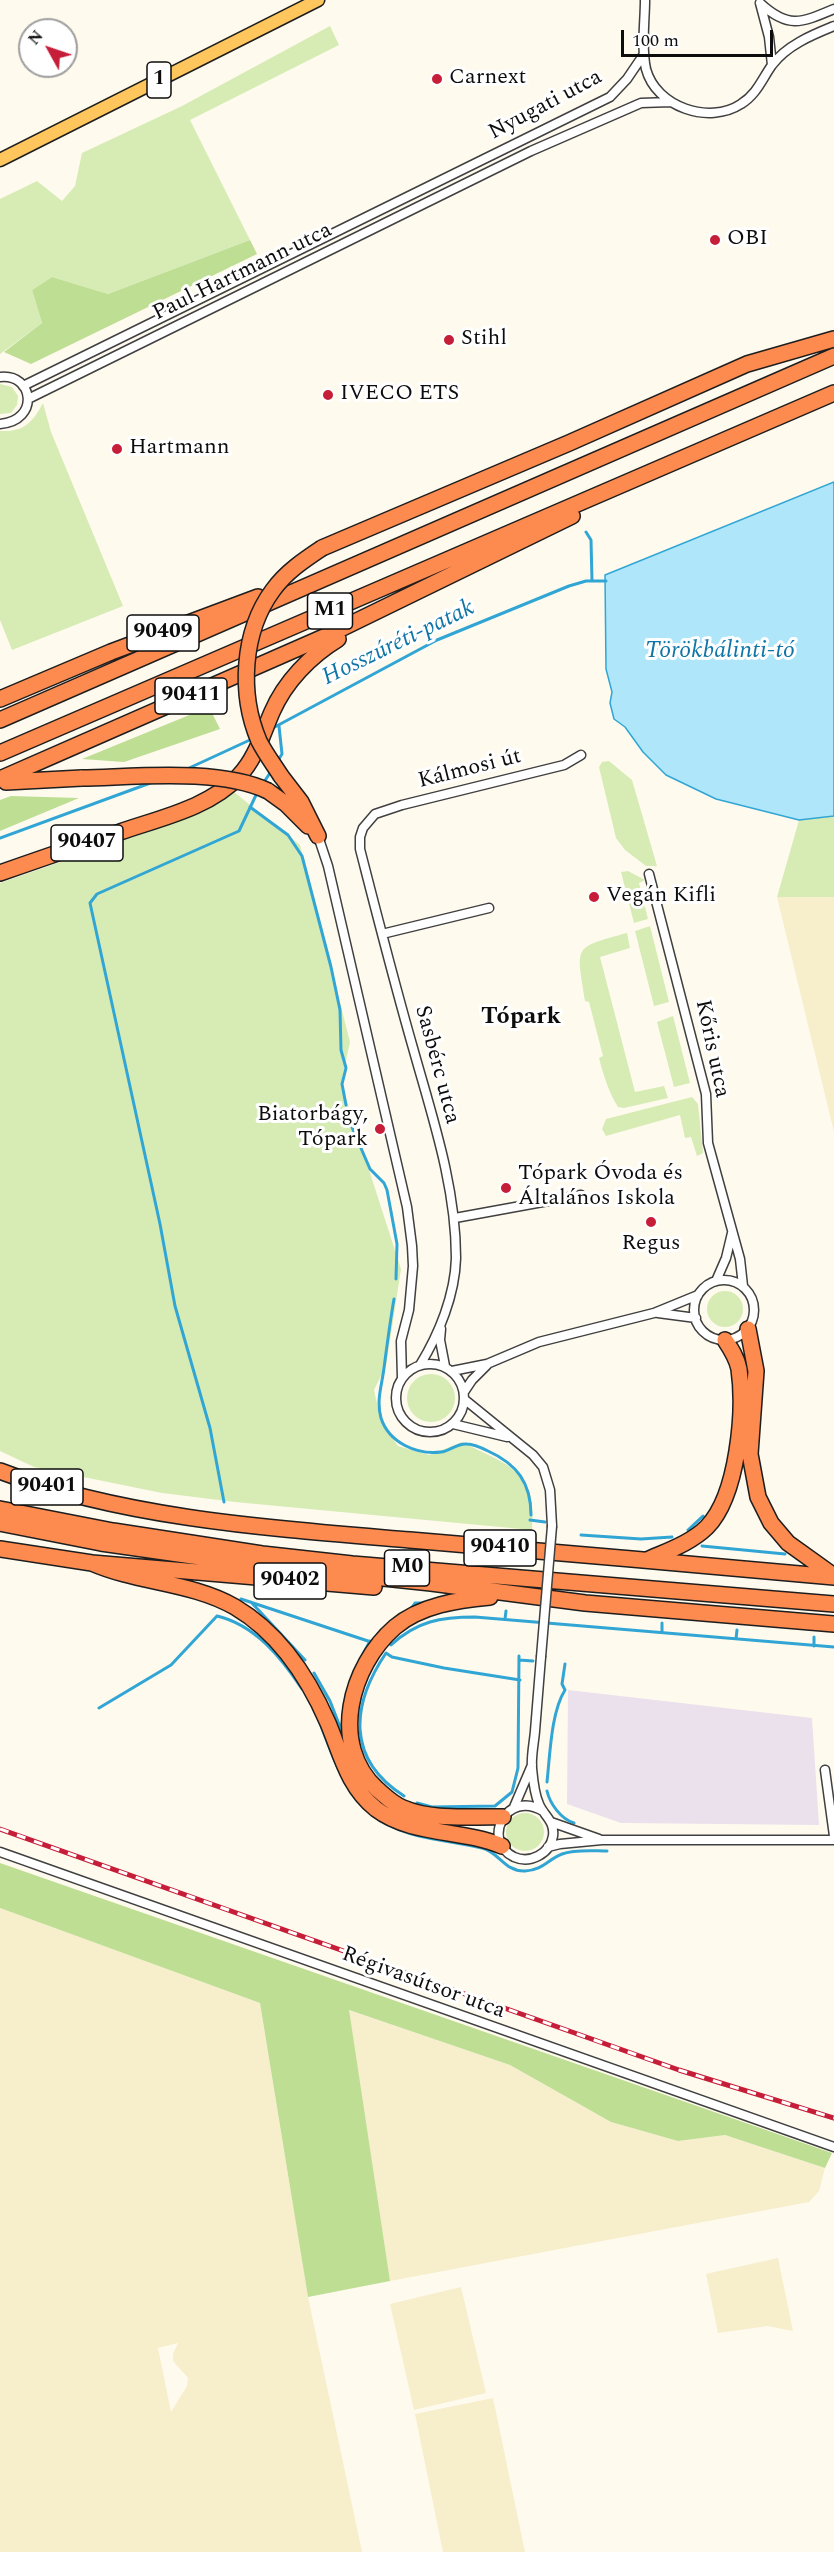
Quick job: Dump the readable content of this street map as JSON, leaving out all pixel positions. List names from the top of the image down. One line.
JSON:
{"streets":{"highway":["M1","90409","90411","90407","90401","90410","M0","90402"],"main road":["1"],"street":["Nyugati utca","Paul Hartmann utca","Kálmosi út","Kőris utca","Sasbérc utca","Régivasútsor utca"]},"crossings":[["Nyugati utca","Paul Hartmann utca"],["M1","90409"],["M1","90411"],["90411","90407"],["Kálmosi út","Sasbérc utca"],["90401","90410"],["M0","90402"]],"districts":["Tópark"],"water":["Hosszúréti-patak","Törökbálinti-tó"],"places":["Carnext","OBI","Stihl","IVECO ETS","Hartmann","Vegán Kifli","Biatorbágy, Tópark","Tópark Óvoda és Általános Iskola","Regus"],"scale_bar":"100 m","north":"top left"}
